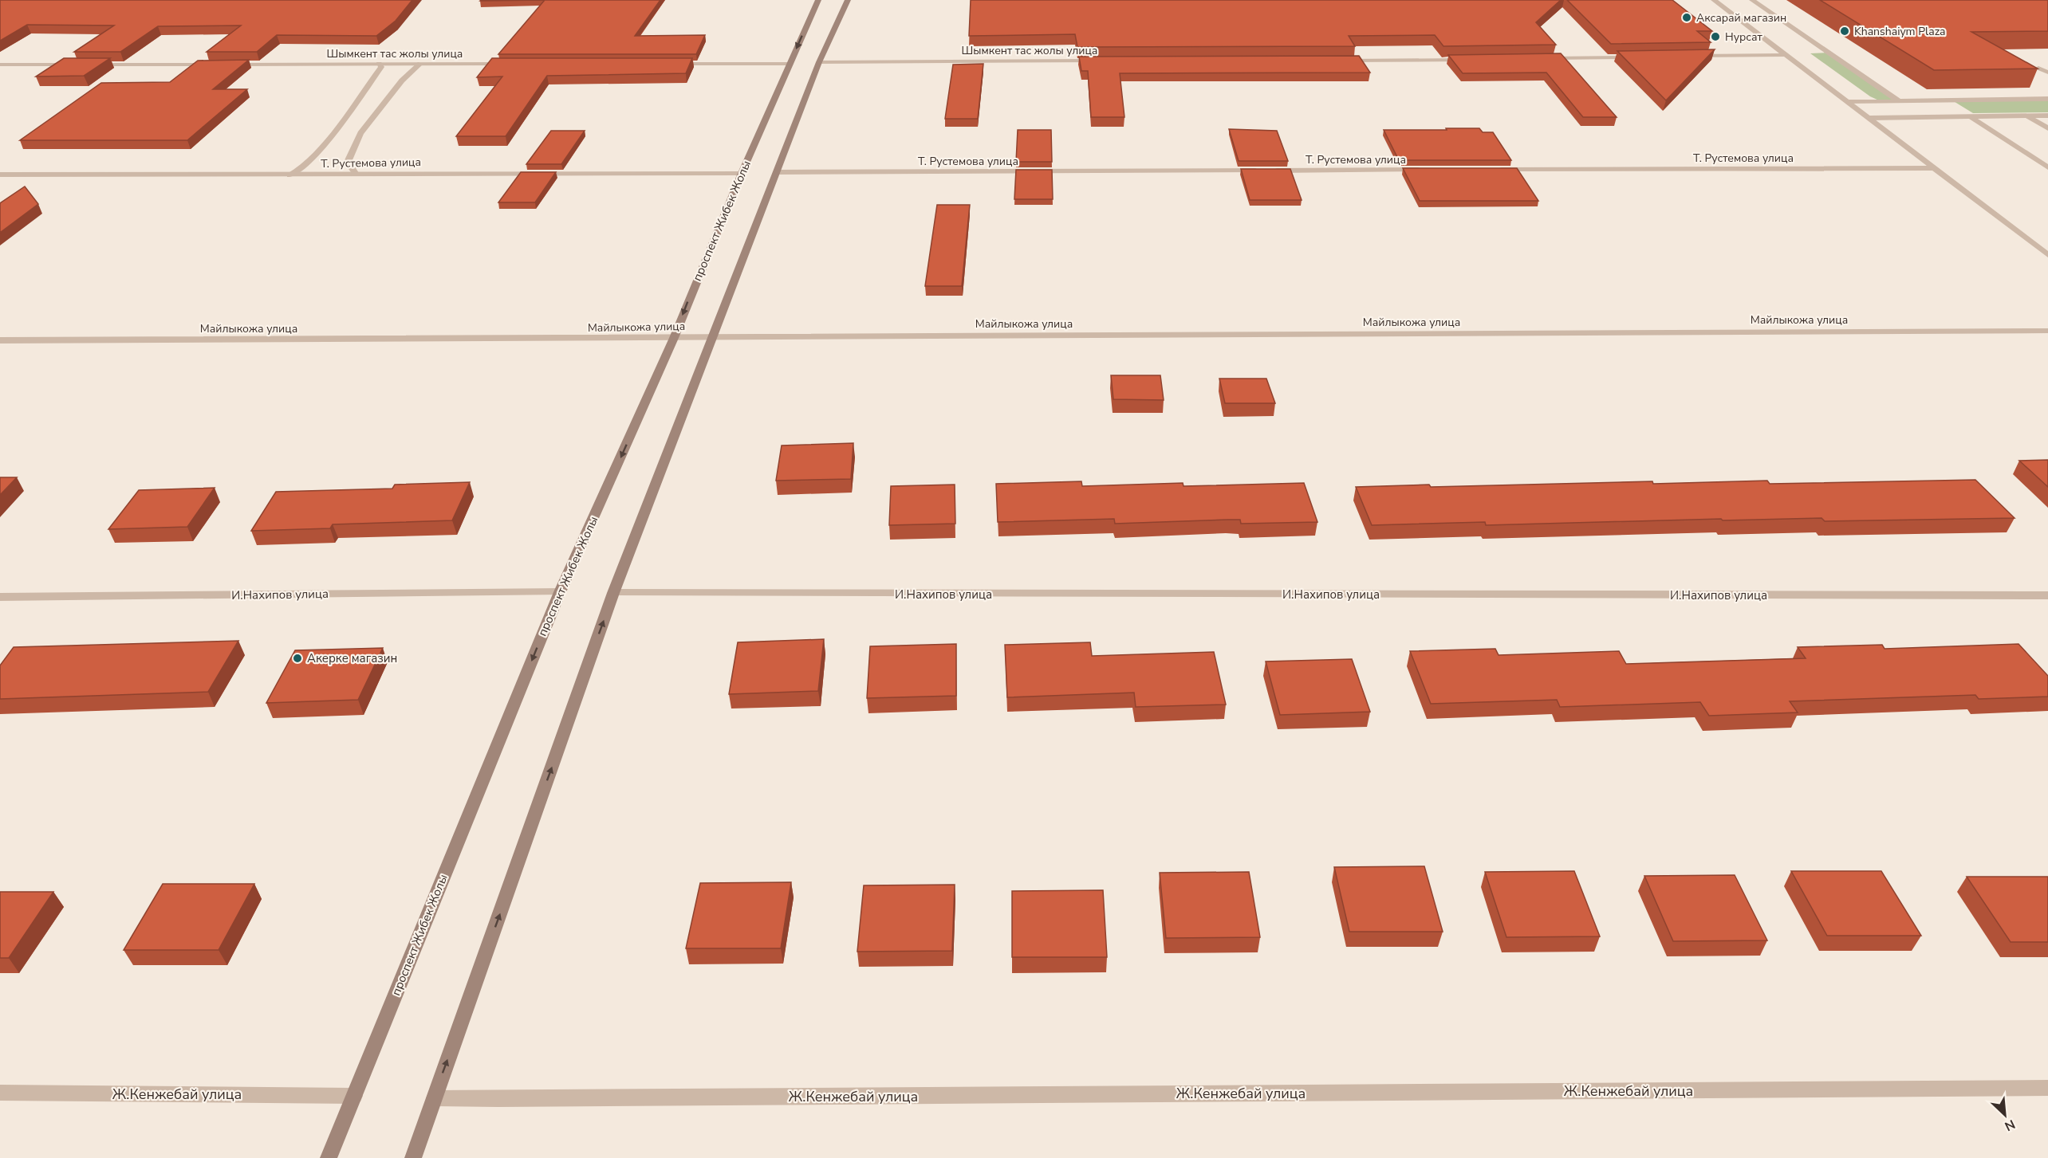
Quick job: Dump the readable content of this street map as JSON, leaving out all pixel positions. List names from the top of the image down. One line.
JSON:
{"streets":{"street":["Шымкент тас жолы улица","Т. Рустемова улица","проспект Жибек Жолы","Майлыкожа улица","И.Нахипов улица","Ж.Кенжебай улица"]},"crossings":[["Т. Рустемова улица","проспект Жибек Жолы"],["проспект Жибек Жолы","Майлыкожа улица"],["проспект Жибек Жолы","И.Нахипов улица"],["проспект Жибек Жолы","Ж.Кенжебай улица"]],"places":["Аксарай магазин","Khanshaiym Plaza","Нурсат","Акерке магазин"],"north":"bottom right"}
